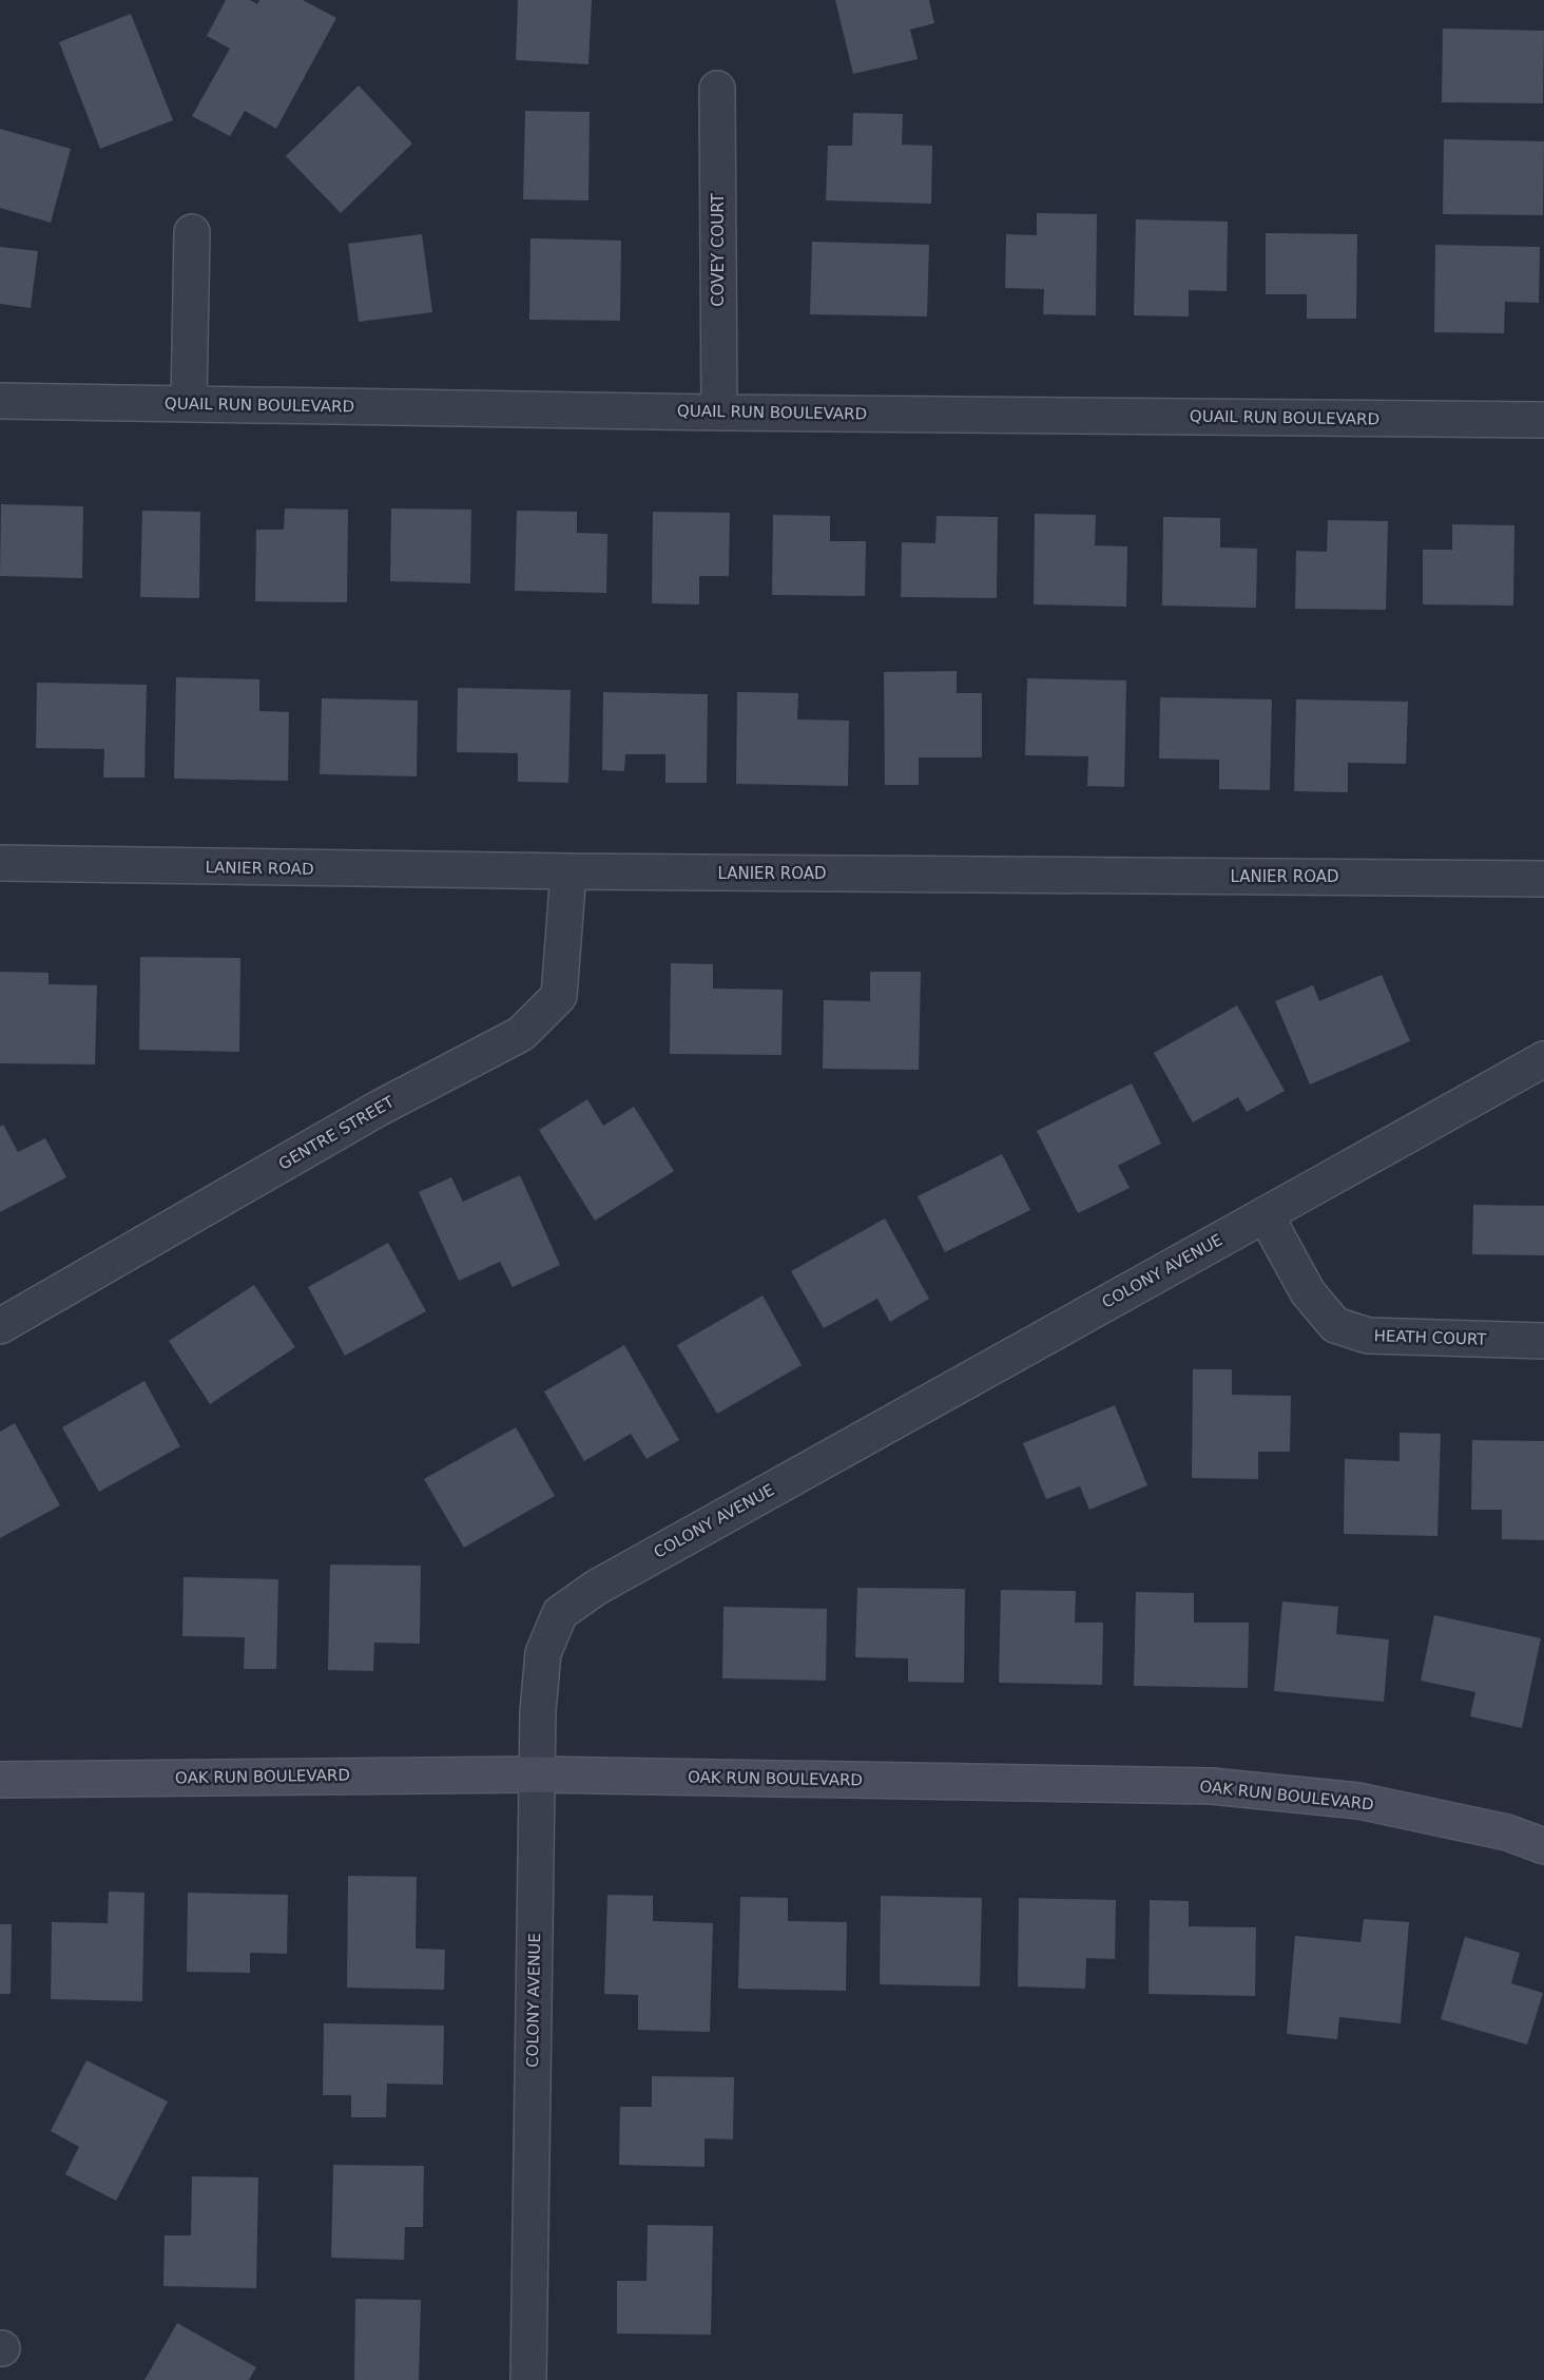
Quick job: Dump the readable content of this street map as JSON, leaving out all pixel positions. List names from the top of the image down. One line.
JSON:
{"streets":{"street":["COVEY COURT","QUAIL RUN BOULEVARD","LANIER ROAD","GENTRE STREET","COLONY AVENUE","HEATH COURT","OAK RUN BOULEVARD"]},"crossings":[["COVEY COURT","QUAIL RUN BOULEVARD"],["LANIER ROAD","GENTRE STREET"],["COLONY AVENUE","HEATH COURT"],["COLONY AVENUE","OAK RUN BOULEVARD"]]}
